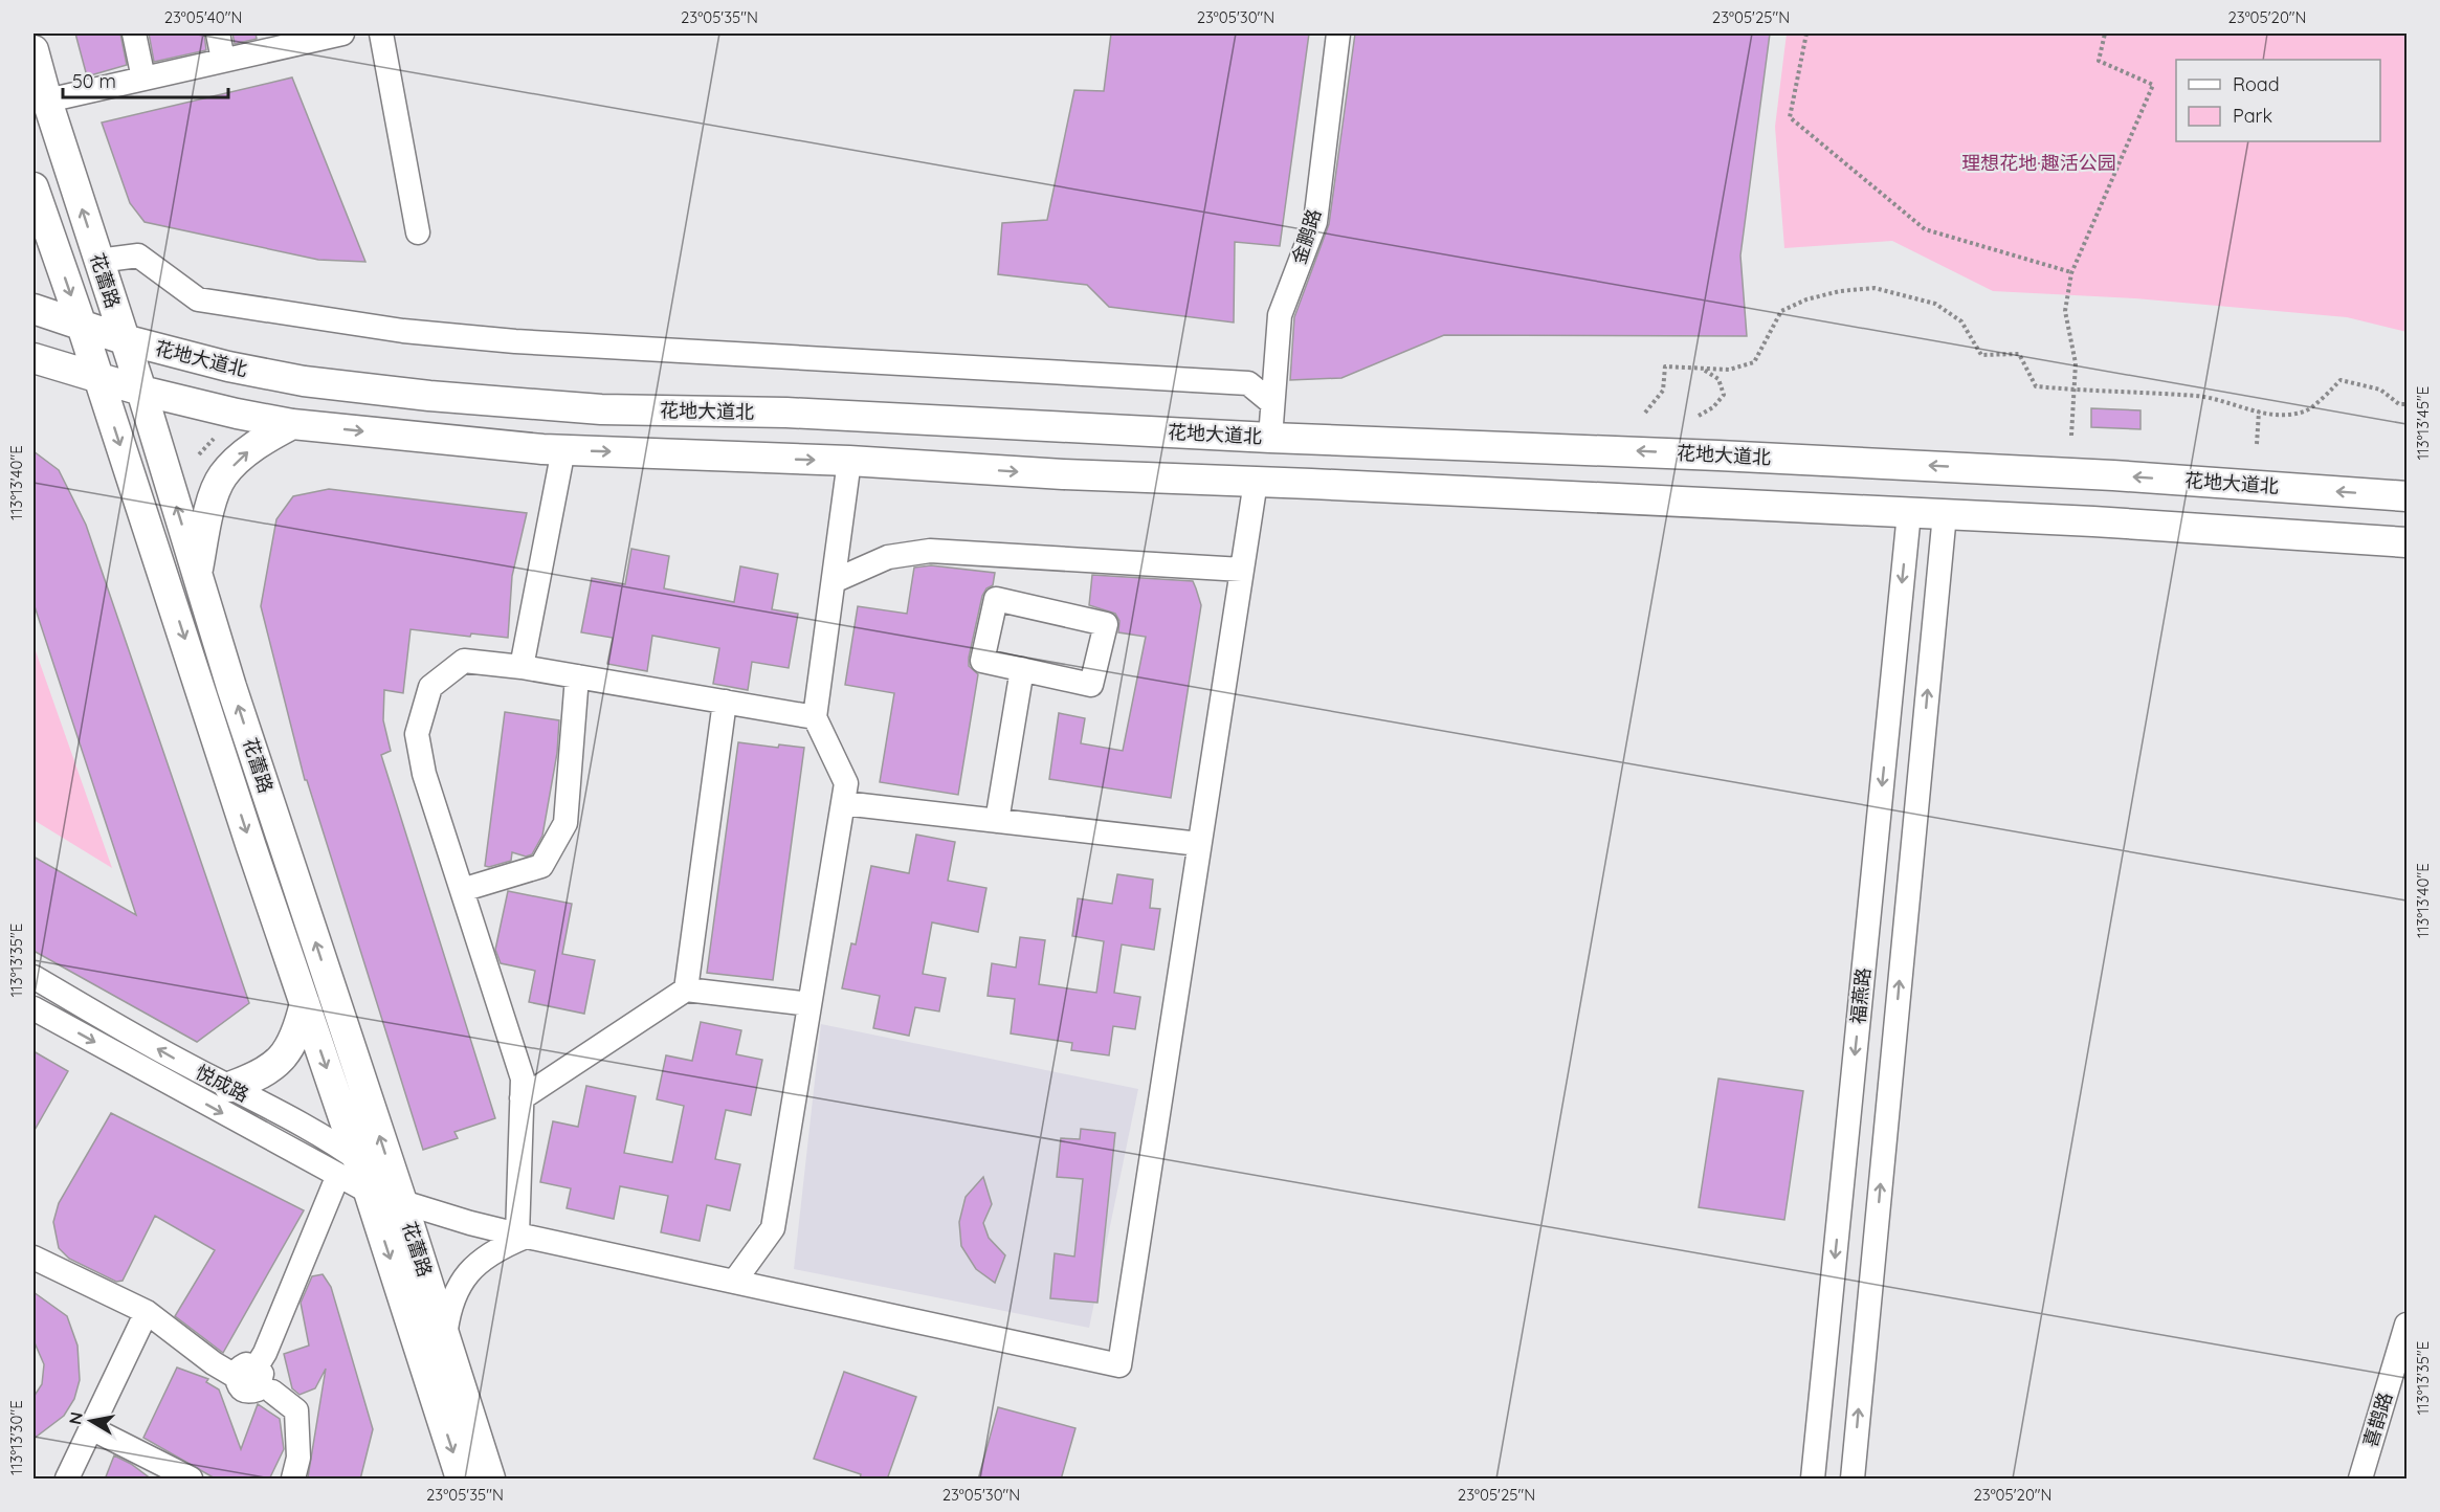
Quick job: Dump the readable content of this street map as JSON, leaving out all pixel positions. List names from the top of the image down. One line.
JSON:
{"streets":{"main road":["花蕾路","花地大道北"],"street":["金鹏路","福燕路","悦成路","喜鹊路"]},"crossings":[["金鹏路","花地大道北"],["花蕾路","花地大道北"],["花蕾路","悦成路"]],"parks":["理想花地·趣活公园"],"legend":["Road","Park"],"scale_bar":"50 m","north":"left","coordinates":["23°05'40\"N","23°05'35\"N","23°05'30\"N","23°05'25\"N","23°05'20\"N","113°13'45\"E","113°13'40\"E","113°13'35\"E","113°13'30\"E"]}
